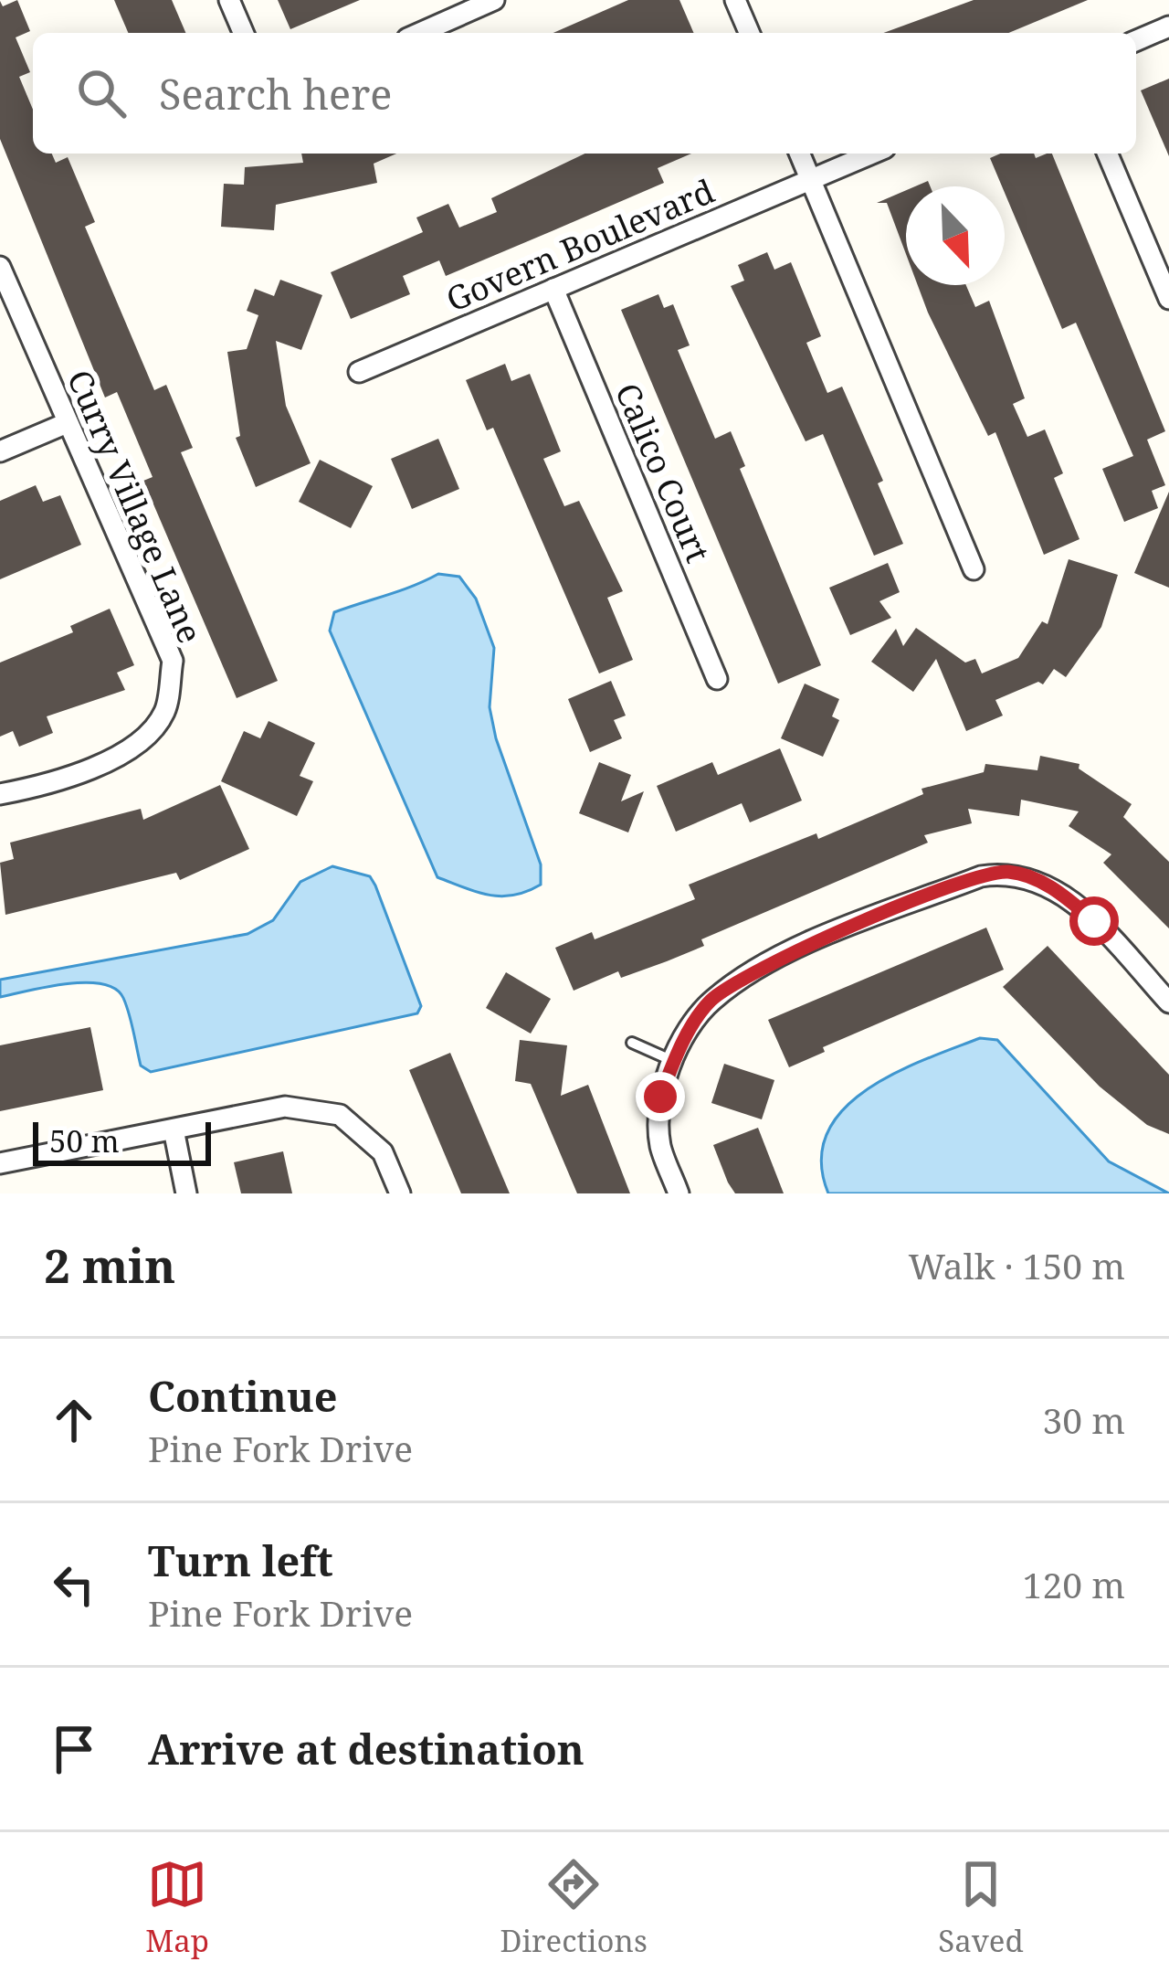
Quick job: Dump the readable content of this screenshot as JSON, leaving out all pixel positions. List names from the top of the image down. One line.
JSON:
{"streets":{"street":["Govern Boulevard","Calico Court","Curry Village Lane"]},"crossings":[["Govern Boulevard","Calico Court"]],"scale_bar":"50 m","north":"bottom right","page":{"search":"Search here","scale":"50 m","heading":["2 min","Walk · 150 m"],"list":[["Continue","Pine Fork Drive","30 m"],["Turn left","Pine Fork Drive","120 m"],"Arrive at destination"],"nav":["Map","Directions","Saved"]}}
